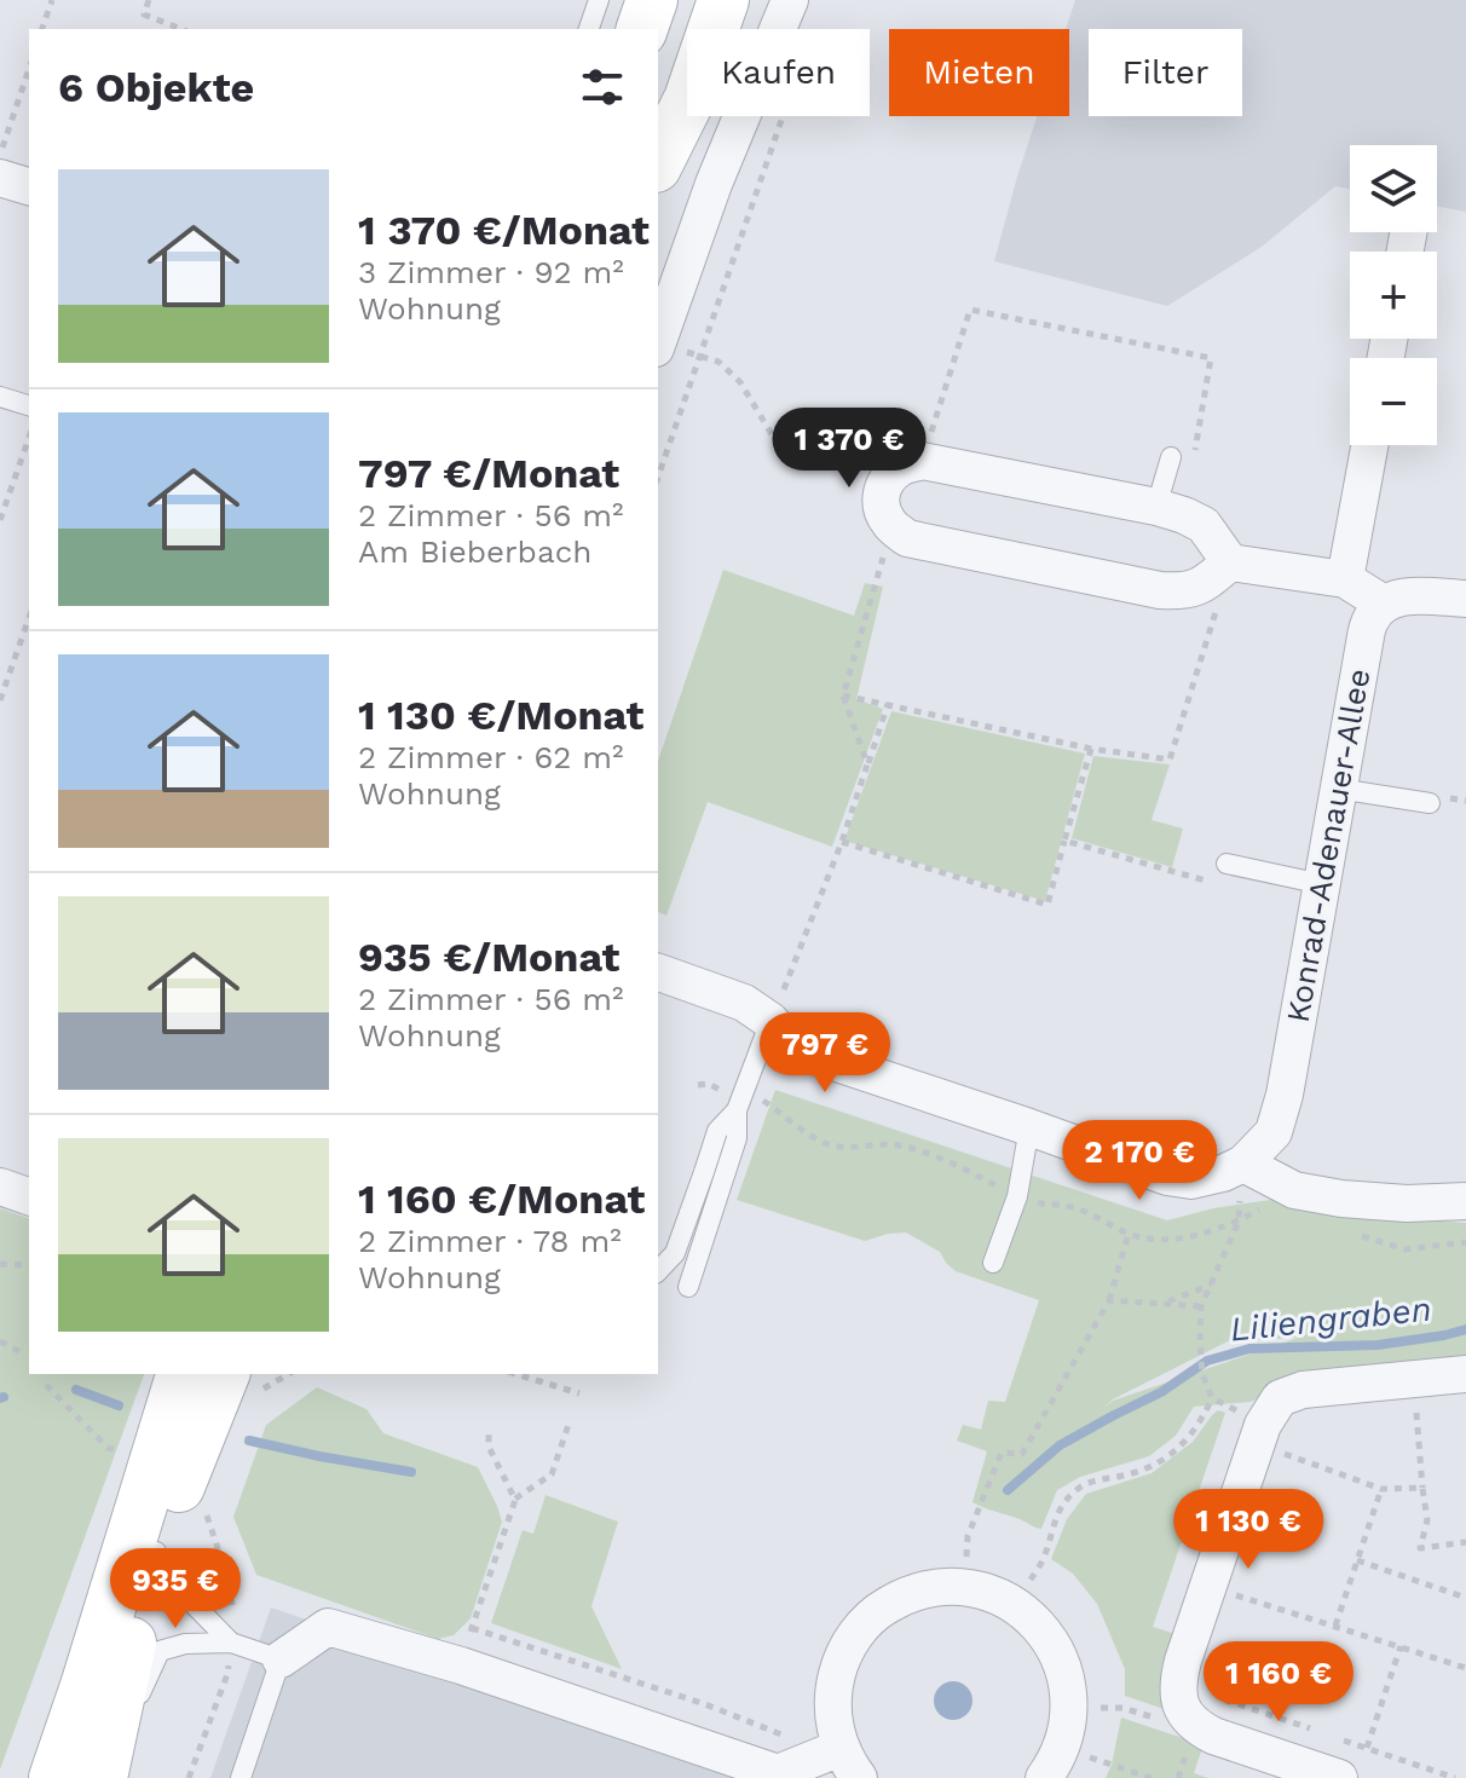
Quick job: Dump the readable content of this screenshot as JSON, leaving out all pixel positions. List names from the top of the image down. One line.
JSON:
{"streets":{"street":["Konrad-Adenauer-Allee"]},"water":["Liliengraben"],"page":{"chip":["Kaufen","Mieten","Filter"],"heading":"6 Objekte","map_buttons":["+","−"],"list":[{"name":"1 370 €/Monat","note":"3 Zimmer · 92 m² · Wohnung"},{"name":"797 €/Monat","note":"2 Zimmer · 56 m² · Am Bieberbach"},{"name":"1 130 €/Monat","note":"2 Zimmer · 62 m² · Wohnung"},{"name":"935 €/Monat","note":"2 Zimmer · 56 m² · Wohnung"},{"name":"1 160 €/Monat","note":"2 Zimmer · 78 m² · Wohnung"}],"price":["1 370 €","797 €","2 170 €","1 130 €","935 €","1 160 €"]}}
